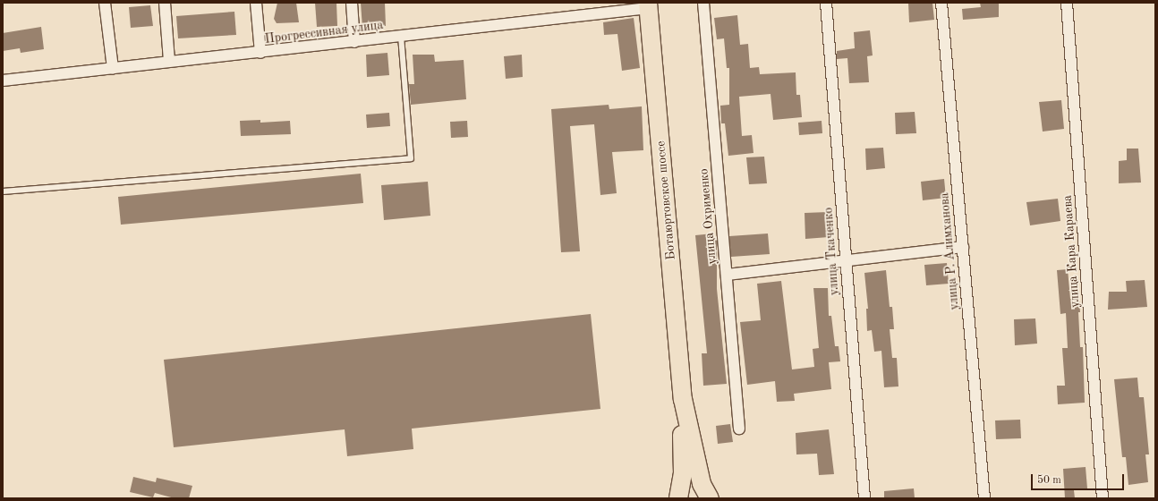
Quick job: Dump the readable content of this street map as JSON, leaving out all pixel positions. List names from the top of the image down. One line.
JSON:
{"streets":{"main road":["Ботаюртовское шоссе"],"street":["Прогрессивная улица","улица Охрименко","улица Ткаченко","улица Р. Алимханова","улица Кара Караева"]},"crossings":[["Прогрессивная улица","Ботаюртовское шоссе"]],"scale_bar":"50 m"}
